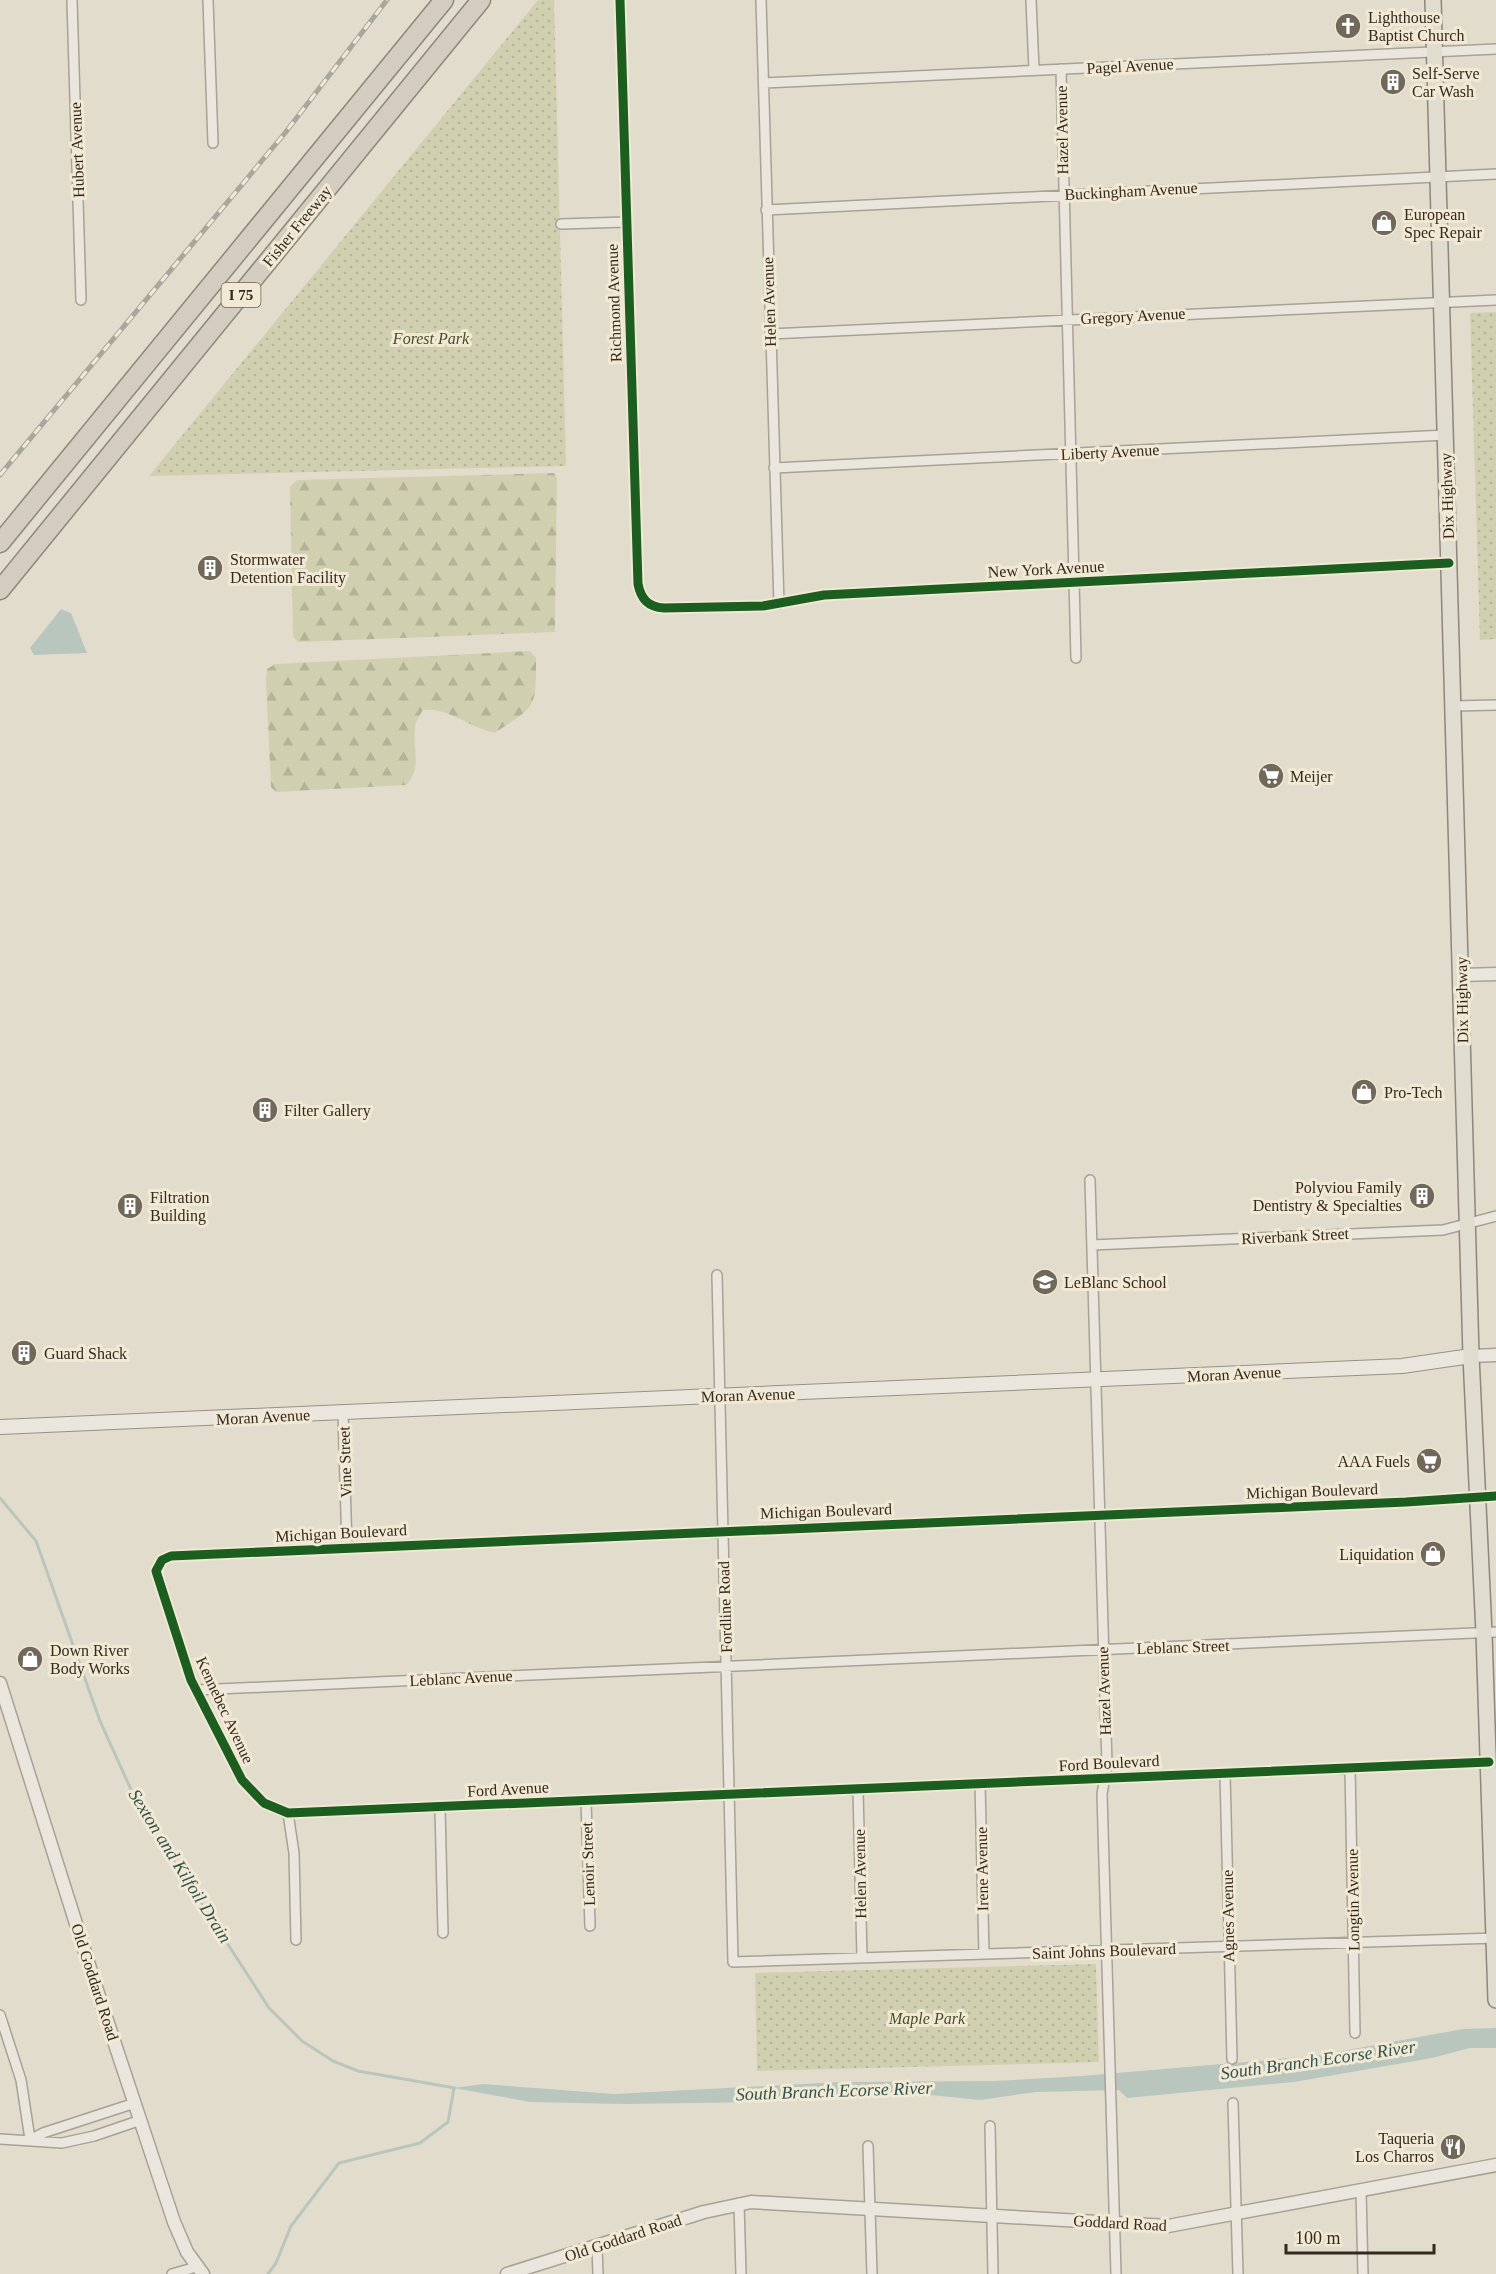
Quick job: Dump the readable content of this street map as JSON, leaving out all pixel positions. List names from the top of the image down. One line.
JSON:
{"streets":{"highway":["Fisher Freeway","I 75"],"main road":["Dix Highway","Moran Avenue"],"street":["Pagel Avenue","Hazel Avenue","Hubert Avenue","Buckingham Avenue","Helen Avenue","Richmond Avenue","Gregory Avenue","Liberty Avenue","New York Avenue","Riverbank Street","Vine Street","Michigan Boulevard","Fordline Road","Leblanc Street","Leblanc Avenue","Kennebec Avenue","Ford Boulevard","Ford Avenue","Lenoir Street","Irene Avenue","Longtin Avenue","Agnes Avenue","Saint Johns Boulevard","Old Goddard Road","Goddard Road"]},"crossings":[["Pagel Avenue","Hazel Avenue"],["Pagel Avenue","Helen Avenue"],["Pagel Avenue","Dix Highway"],["Hazel Avenue","Buckingham Avenue"],["Hazel Avenue","Gregory Avenue"],["Hazel Avenue","Liberty Avenue"],["Hazel Avenue","New York Avenue"],["Hazel Avenue","Riverbank Street"],["Hazel Avenue","Moran Avenue"],["Hazel Avenue","Michigan Boulevard"],["Hazel Avenue","Leblanc Street"],["Hazel Avenue","Ford Boulevard"],["Hazel Avenue","Saint Johns Boulevard"],["Hazel Avenue","Goddard Road"],["Buckingham Avenue","Helen Avenue"],["Buckingham Avenue","Dix Highway"],["Helen Avenue","Gregory Avenue"],["Helen Avenue","Liberty Avenue"],["Helen Avenue","New York Avenue"],["Helen Avenue","Ford Boulevard"],["Helen Avenue","Saint Johns Boulevard"],["Richmond Avenue","New York Avenue"],["Gregory Avenue","Dix Highway"],["Liberty Avenue","Dix Highway"],["Dix Highway","New York Avenue"],["Dix Highway","Riverbank Street"],["Dix Highway","Moran Avenue"],["Dix Highway","Michigan Boulevard"],["Dix Highway","Leblanc Street"],["Dix Highway","Ford Boulevard"],["Dix Highway","Saint Johns Boulevard"],["Moran Avenue","Vine Street"],["Moran Avenue","Fordline Road"],["Vine Street","Michigan Boulevard"],["Michigan Boulevard","Fordline Road"],["Michigan Boulevard","Kennebec Avenue"],["Fordline Road","Leblanc Street"],["Fordline Road","Leblanc Avenue"],["Fordline Road","Ford Boulevard"],["Fordline Road","Ford Avenue"],["Fordline Road","Saint Johns Boulevard"],["Leblanc Street","Leblanc Avenue"],["Leblanc Avenue","Kennebec Avenue"],["Kennebec Avenue","Ford Avenue"],["Ford Boulevard","Ford Avenue"],["Ford Boulevard","Irene Avenue"],["Ford Boulevard","Longtin Avenue"],["Ford Boulevard","Agnes Avenue"],["Ford Avenue","Lenoir Street"],["Irene Avenue","Saint Johns Boulevard"],["Longtin Avenue","Saint Johns Boulevard"],["Agnes Avenue","Saint Johns Boulevard"],["Old Goddard Road","Goddard Road"]],"water":["Sexton and Kilfoil Drain","South Branch Ecorse River"],"parks":["Forest Park","Maple Park"],"places":{"church":["Lighthouse Baptist Church"],"building":["Self-Serve Car Wash","Stormwater Detention Facility","Filter Gallery","Polyviou Family Dentistry & Specialties","Filtration Building","Guard Shack"],"shop":["European Spec Repair","Pro-Tech","Liquidation","Down River Body Works"],"supermarket":["Meijer","AAA Fuels"],"school or university":["LeBlanc School"],"restaurant":["Taqueria Los Charros"]},"scale_bar":"100 m"}
